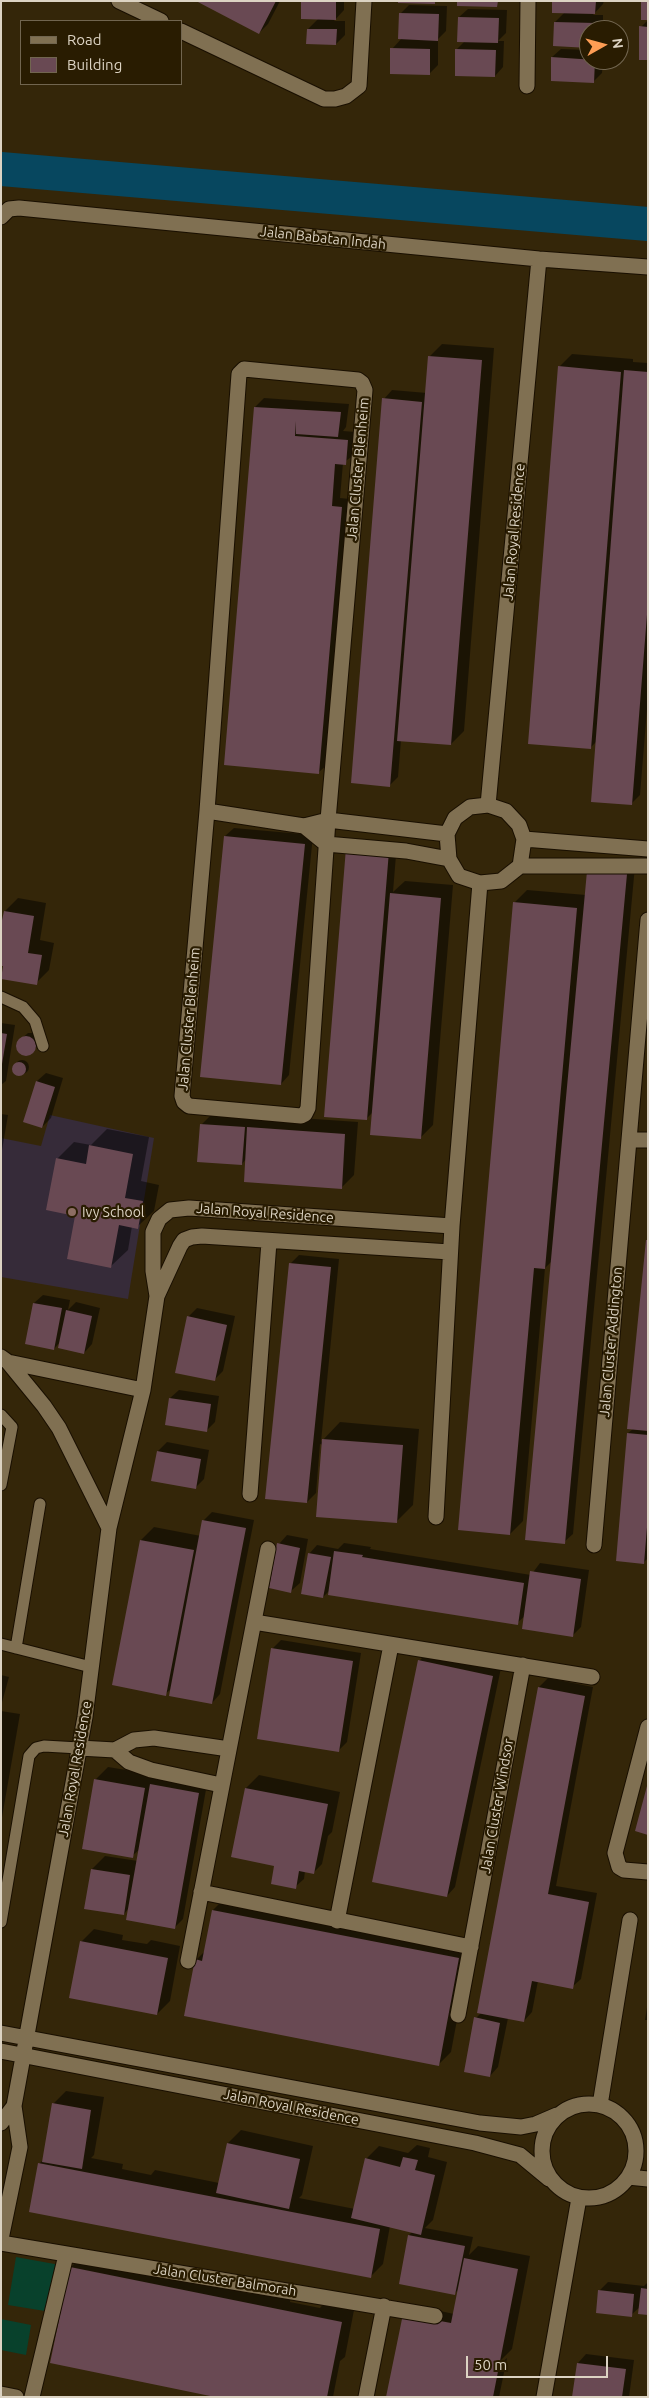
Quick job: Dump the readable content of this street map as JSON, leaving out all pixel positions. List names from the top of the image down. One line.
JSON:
{"streets":{"street":["Jalan Babatan Indah","Jalan Cluster Blenheim","Jalan Royal Residence","Jalan Cluster Addington","Jalan Cluster Windsor","Jalan Cluster Balmorah"]},"crossings":[["Jalan Babatan Indah","Jalan Royal Residence"]],"places":["Ivy School"],"legend":["Road","Building"],"scale_bar":"50 m","north":"right"}
